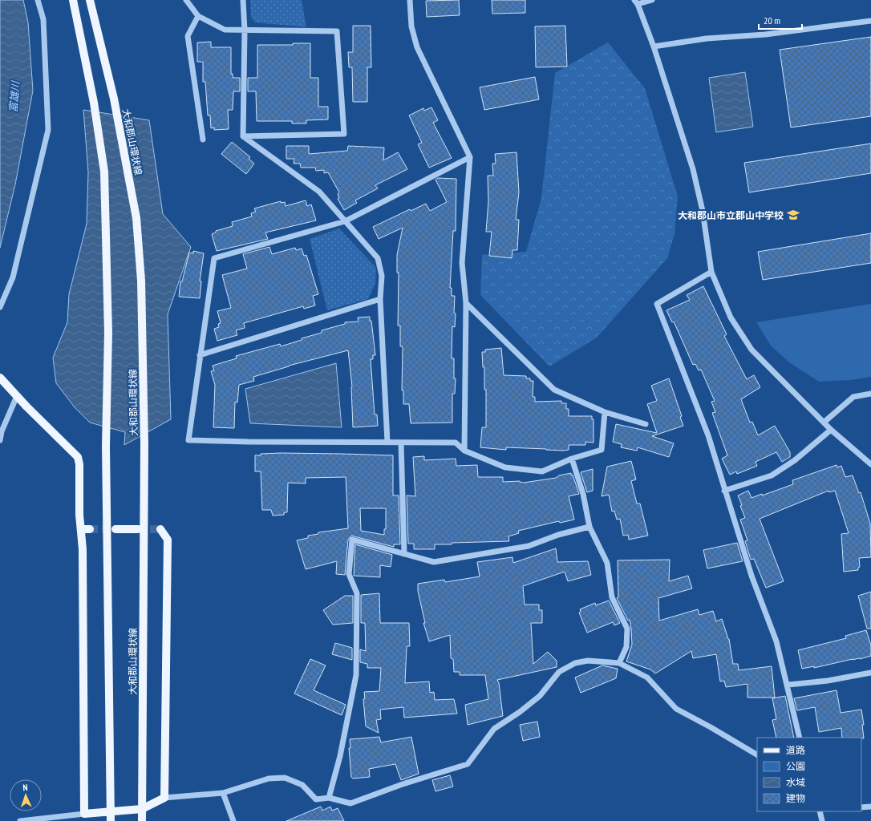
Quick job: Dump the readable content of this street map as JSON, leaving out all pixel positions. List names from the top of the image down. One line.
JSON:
{"streets":{"main road":["大和郡山環状線"]},"water":["富雄川"],"places":{"school or university":["大和郡山市立郡山中学校"]},"legend":["道路","公園","水域","建物"],"scale_bar":"20 m","north":"top"}
